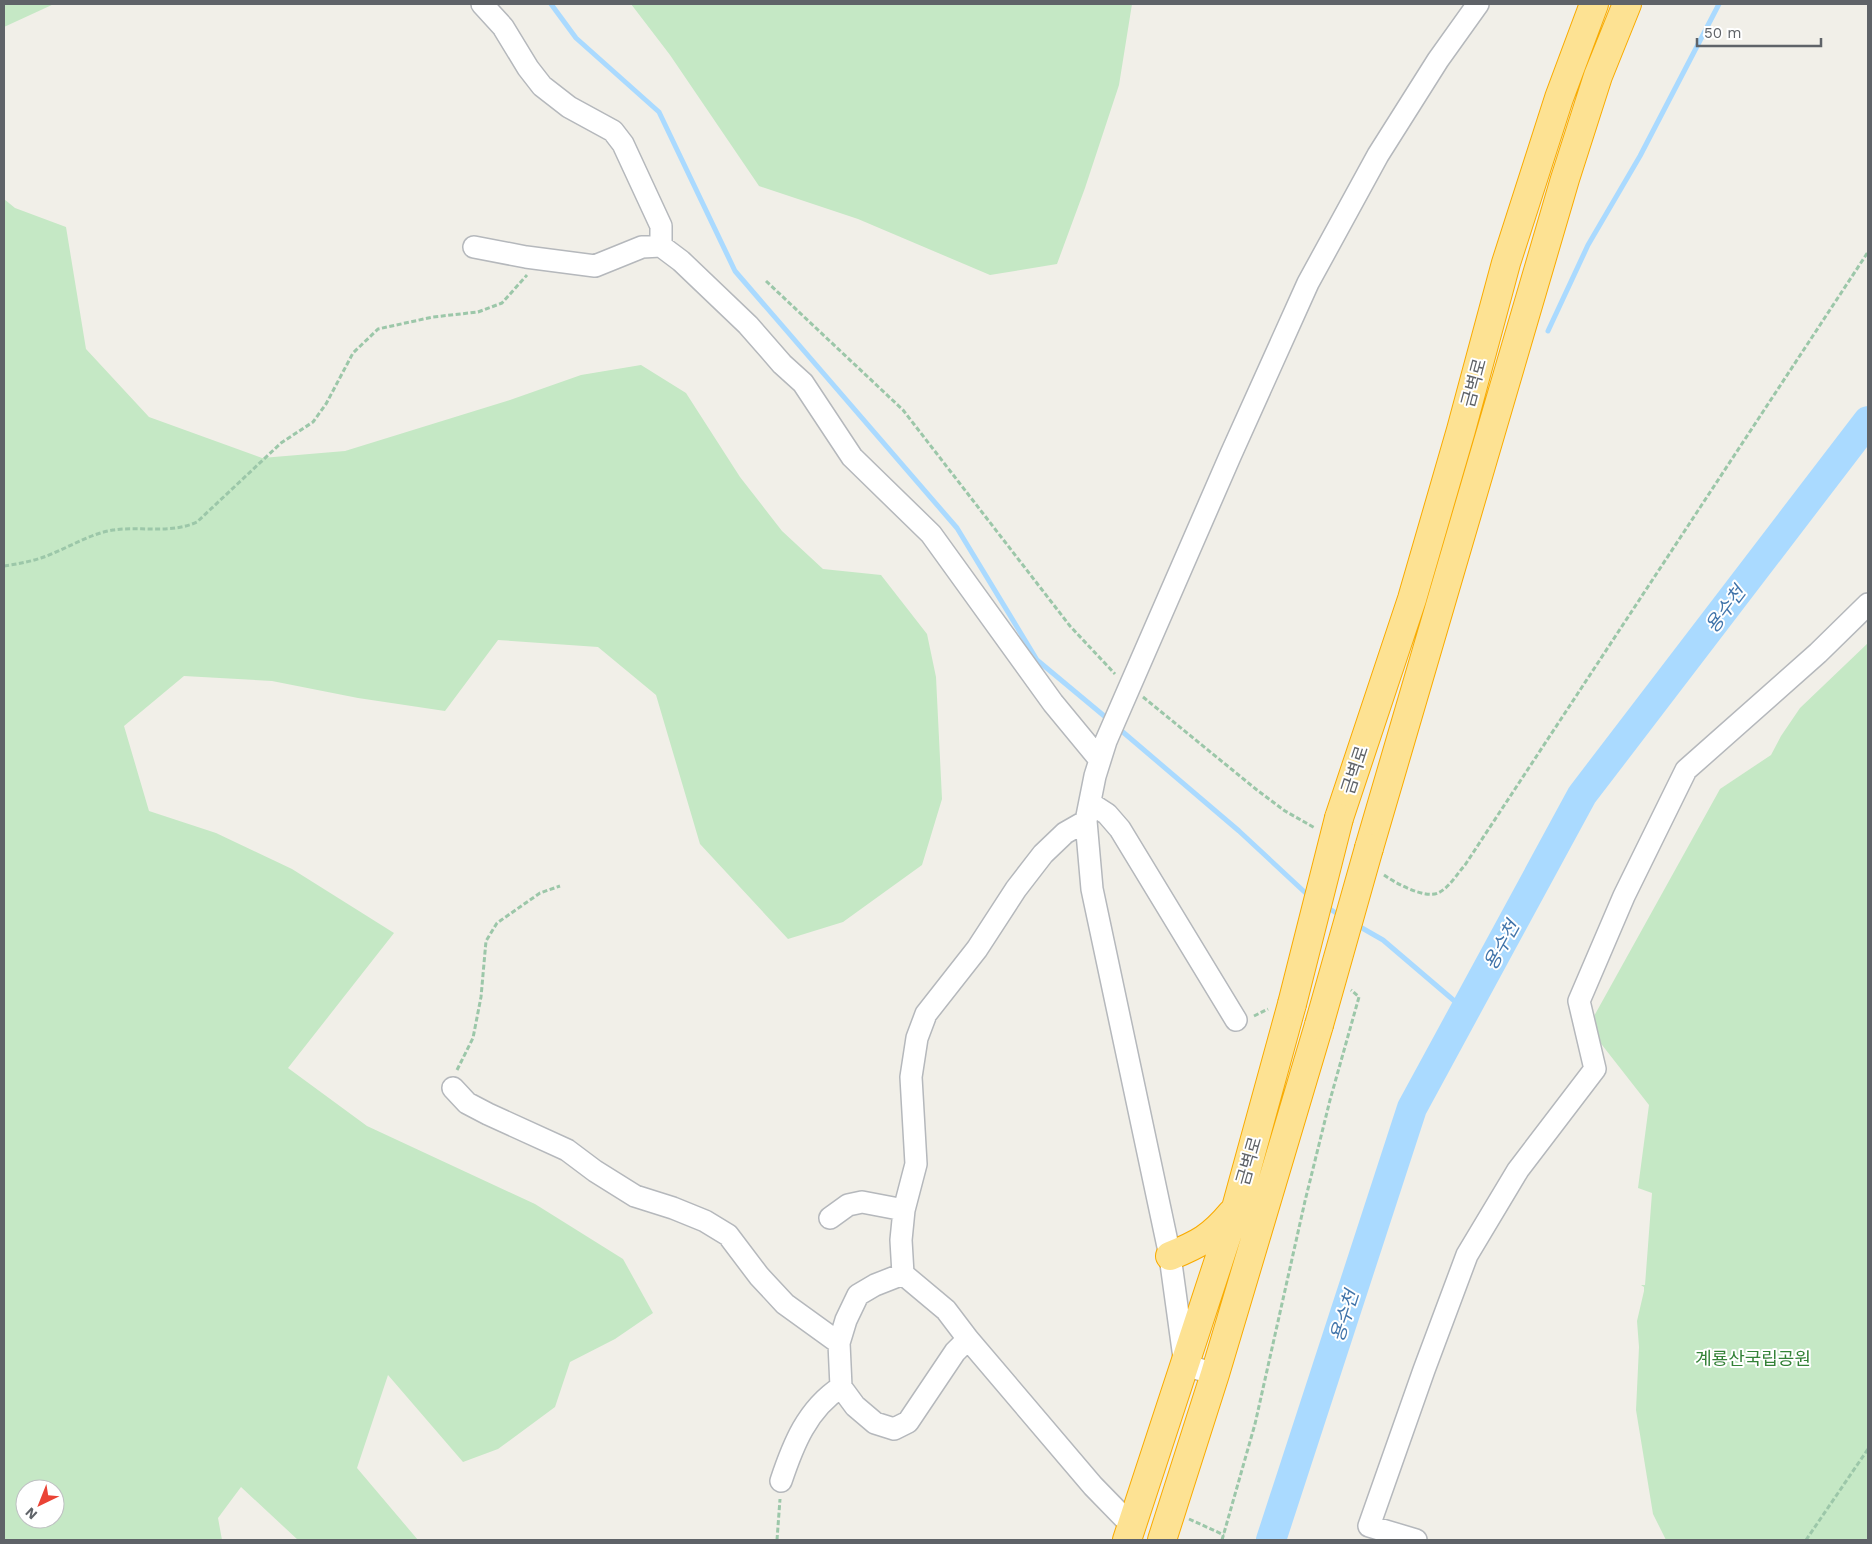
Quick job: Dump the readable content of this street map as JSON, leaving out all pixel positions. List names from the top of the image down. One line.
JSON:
{"streets":{"highway":["금벽로"]},"water":["용수천"],"parks":["계룡산국립공원"],"scale_bar":"50 m","north":"bottom left"}
